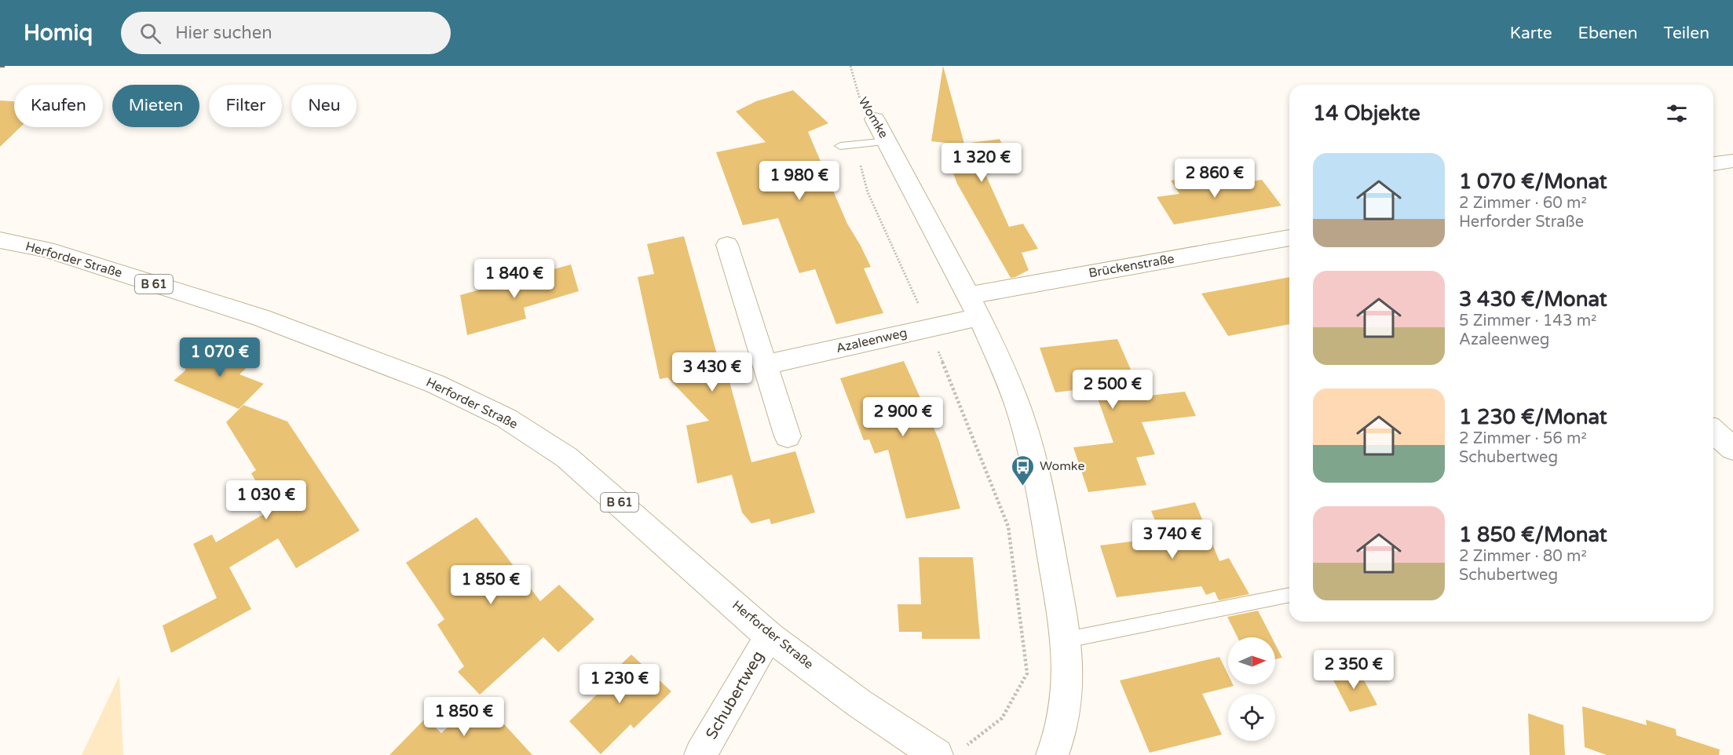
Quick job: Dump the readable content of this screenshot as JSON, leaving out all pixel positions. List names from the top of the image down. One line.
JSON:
{"streets":{"street":["Womke","Herforder Straße","Brückenstraße","B 61","Azaleenweg","Schubertweg"]},"crossings":[["Womke","Brückenstraße"],["Womke","Azaleenweg"],["Herforder Straße","Schubertweg"],["Brückenstraße","Azaleenweg"]],"places":{"bus stop":["Womke"]},"north":"right","page":{"header":"Homiq","search":"Hier suchen","nav":["Karte","Ebenen","Teilen"],"chip":["Kaufen","Mieten","Filter","Neu"],"heading":"14 Objekte","list":[{"name":"1 070 €/Monat","note":"2 Zimmer · 60 m² · Herforder Straße"},{"name":"3 430 €/Monat","note":"5 Zimmer · 143 m² · Azaleenweg"},{"name":"1 230 €/Monat","note":"2 Zimmer · 56 m² · Schubertweg"},{"name":"1 850 €/Monat","note":"2 Zimmer · 80 m² · Schubertweg"}],"price":["1 320 €","2 860 €","1 980 €","1 840 €","1 070 €","3 430 €","2 500 €","2 900 €","1 030 €","3 740 €","1 850 €","2 350 €","1 230 €","1 850 €"]}}
